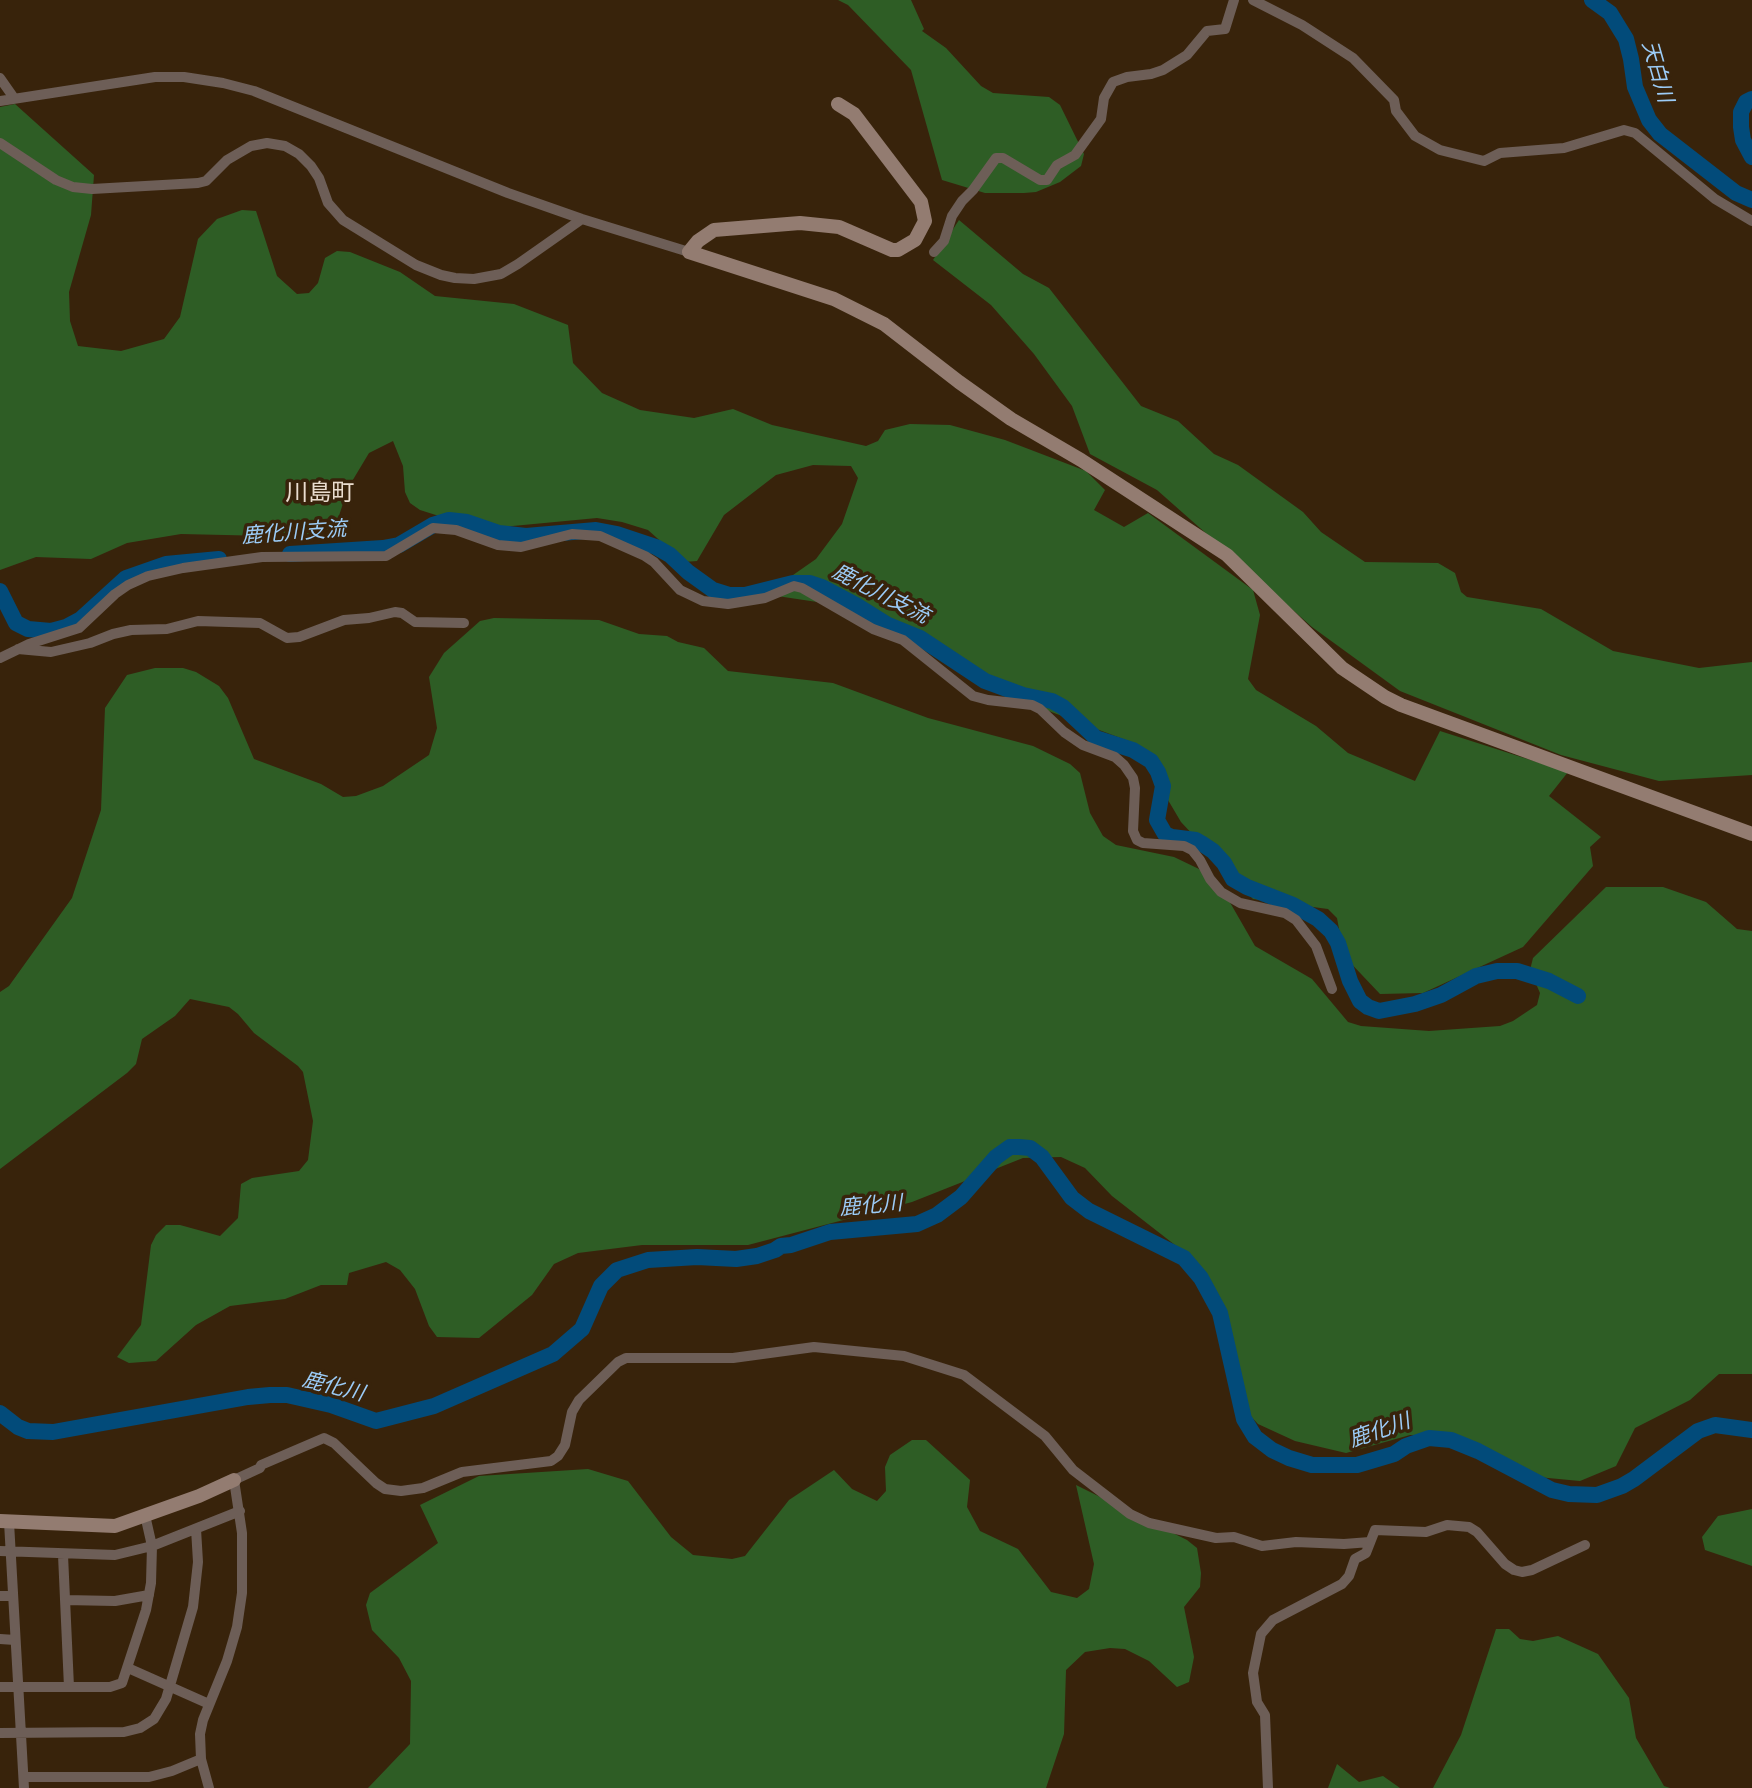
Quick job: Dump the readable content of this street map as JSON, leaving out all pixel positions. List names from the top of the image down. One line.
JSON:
{"districts":["川島町"],"water":["天白川","鹿化川支流","鹿化川"]}
